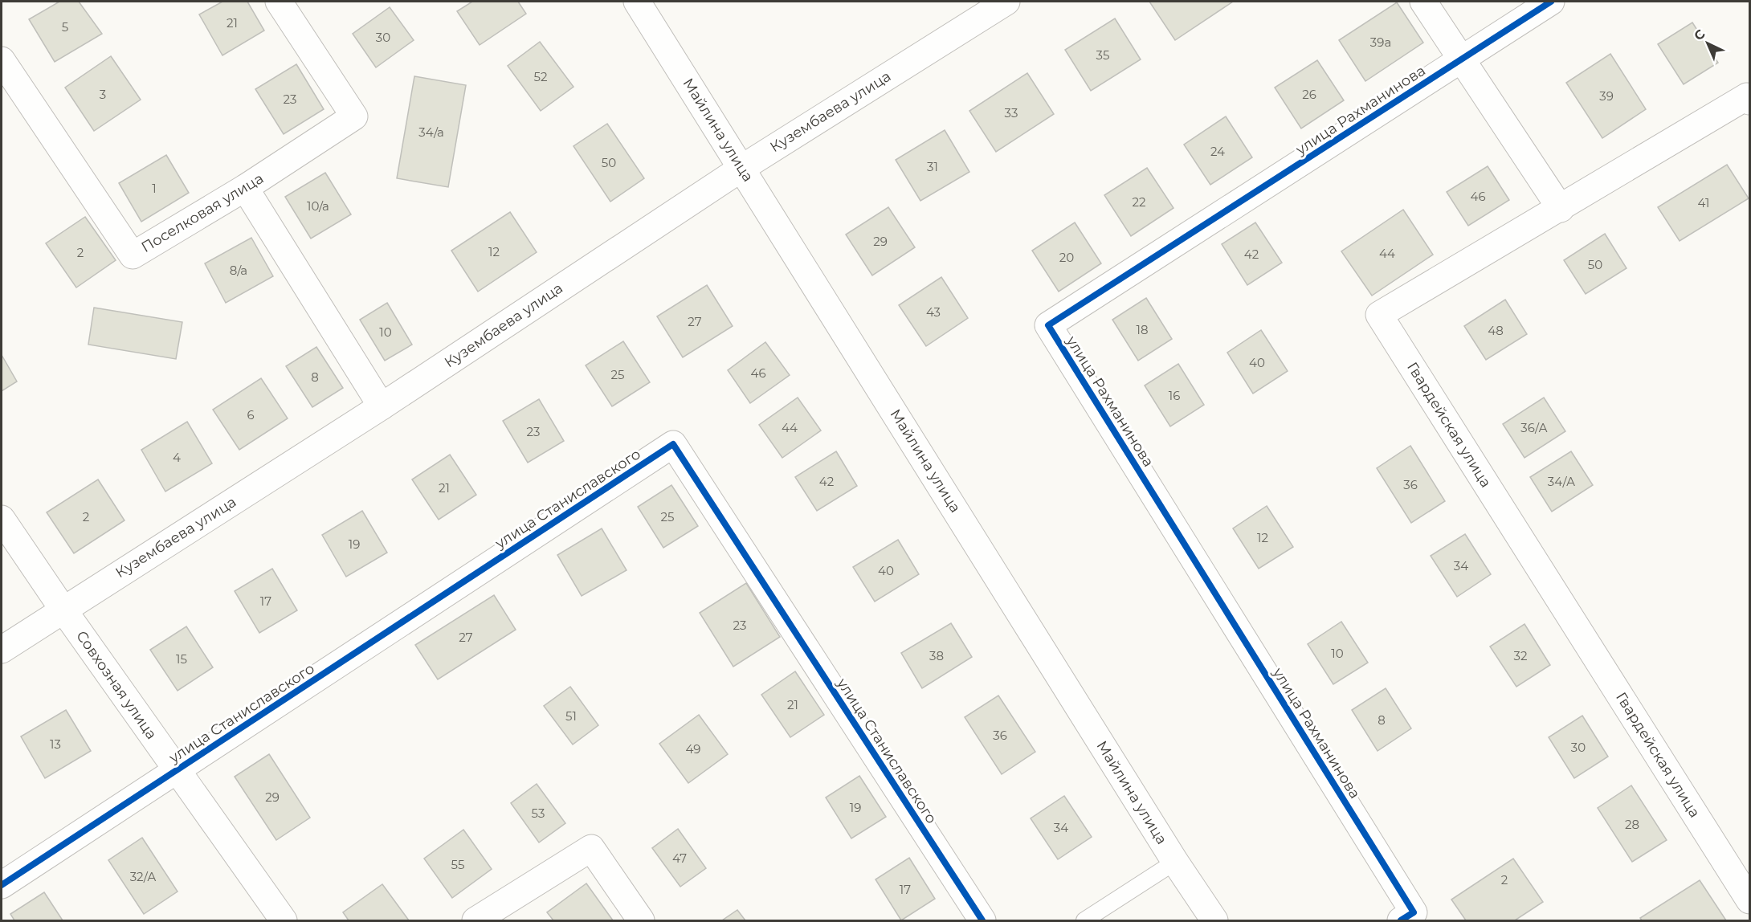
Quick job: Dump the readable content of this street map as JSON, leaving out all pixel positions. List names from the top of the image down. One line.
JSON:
{"streets":{"street":["улица Рахманинова","Кузембаева улица","Майлина улица","Поселковая улица","Гвардейская улица","улица Станиславского","Совхозная улица"]},"crossings":[["Кузембаева улица","Майлина улица"],["Кузембаева улица","Совхозная улица"],["улица Станиславского","Совхозная улица"]],"house_numbers":["21","5","30","39а","35","52","3","26","39","23","33","34/a","24","50","31","1","46","22","41","10/a","29","12","2","44","42","20","50","8/a","43","27","18","48","10","40","46","25","8","16","6","44","36/А","23","4","42","34/А","36","21","2","25","12","19","34","40","17","23","27","10","38","32","15","21","51","8","36","13","30","49","29","19","53","28","34","47","55","32/А","2","17"],"north":"top left"}
